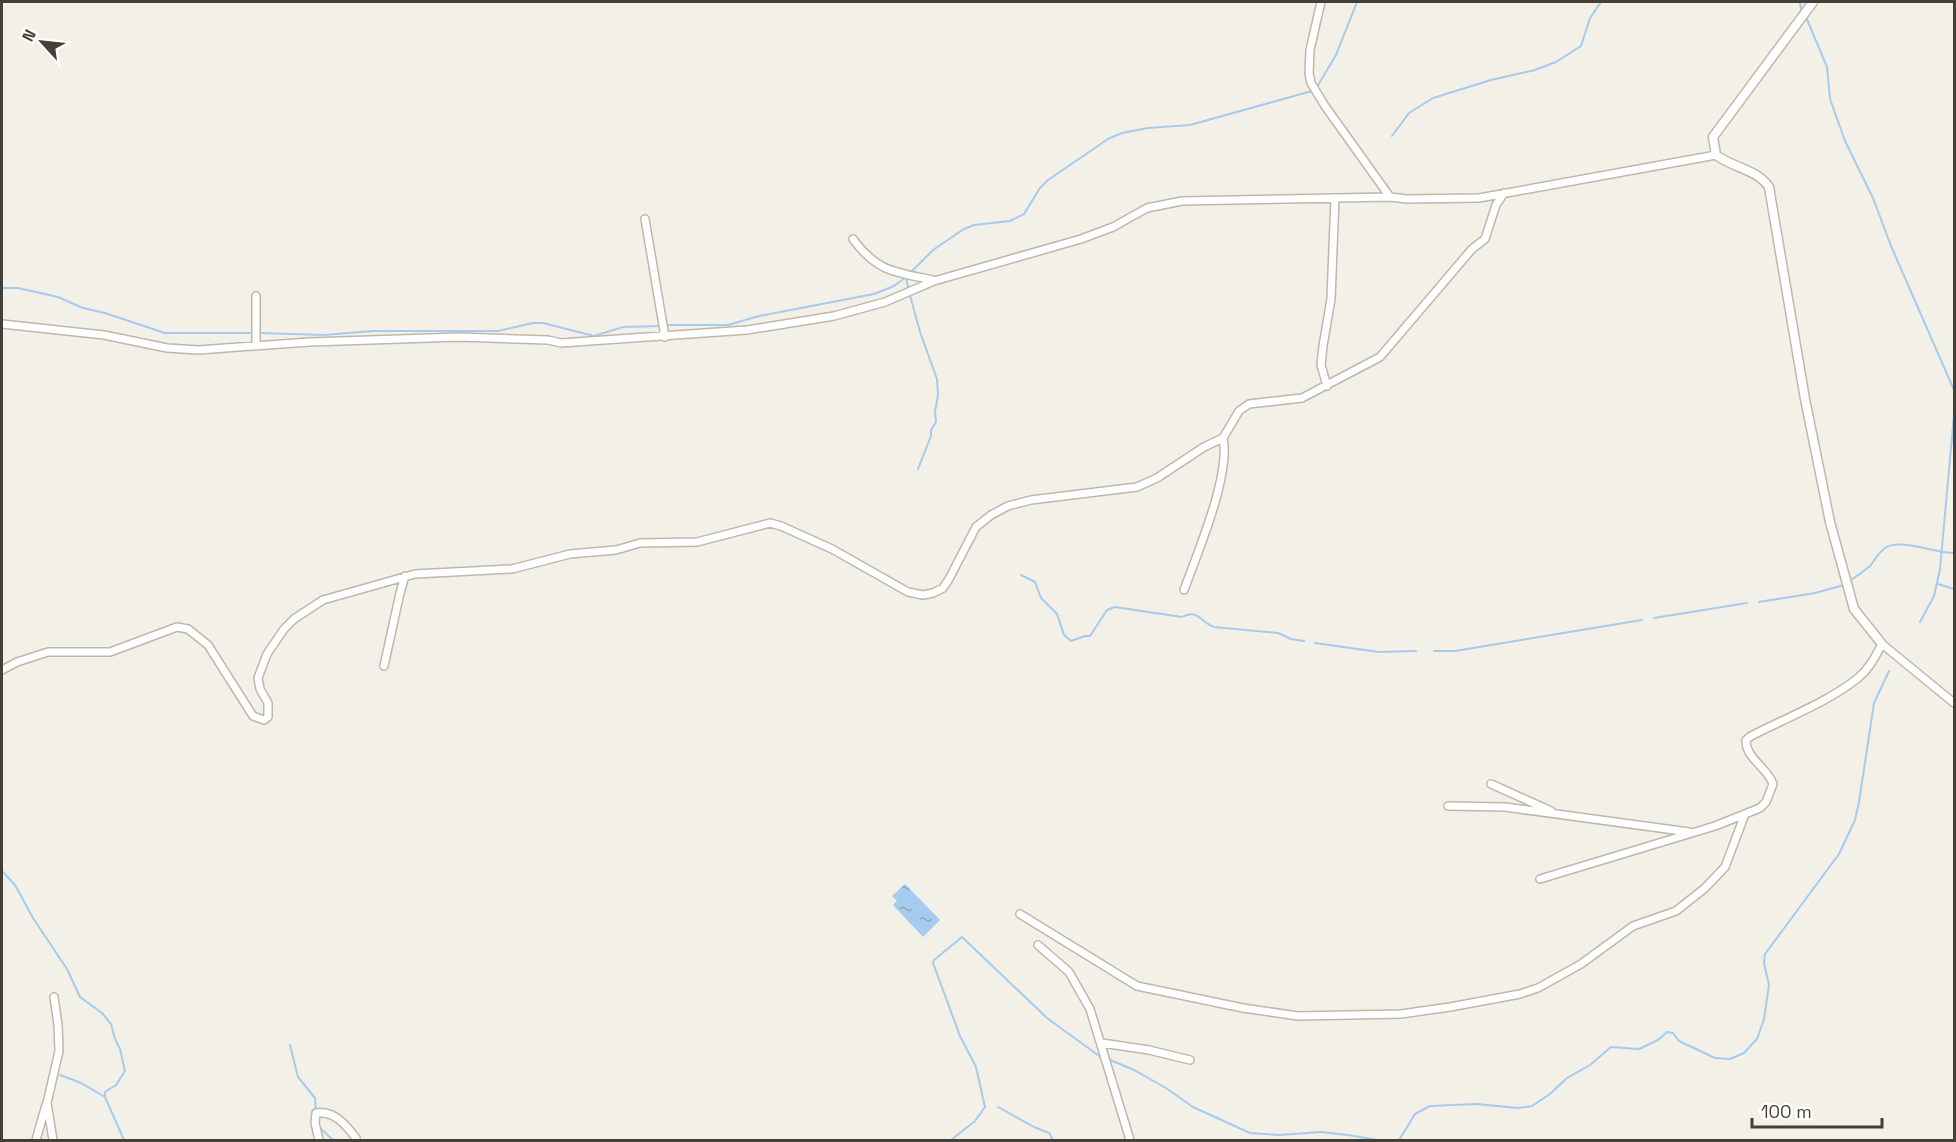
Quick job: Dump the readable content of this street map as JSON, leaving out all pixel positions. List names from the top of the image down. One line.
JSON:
{"scale_bar":"100 m","north":"top left"}
